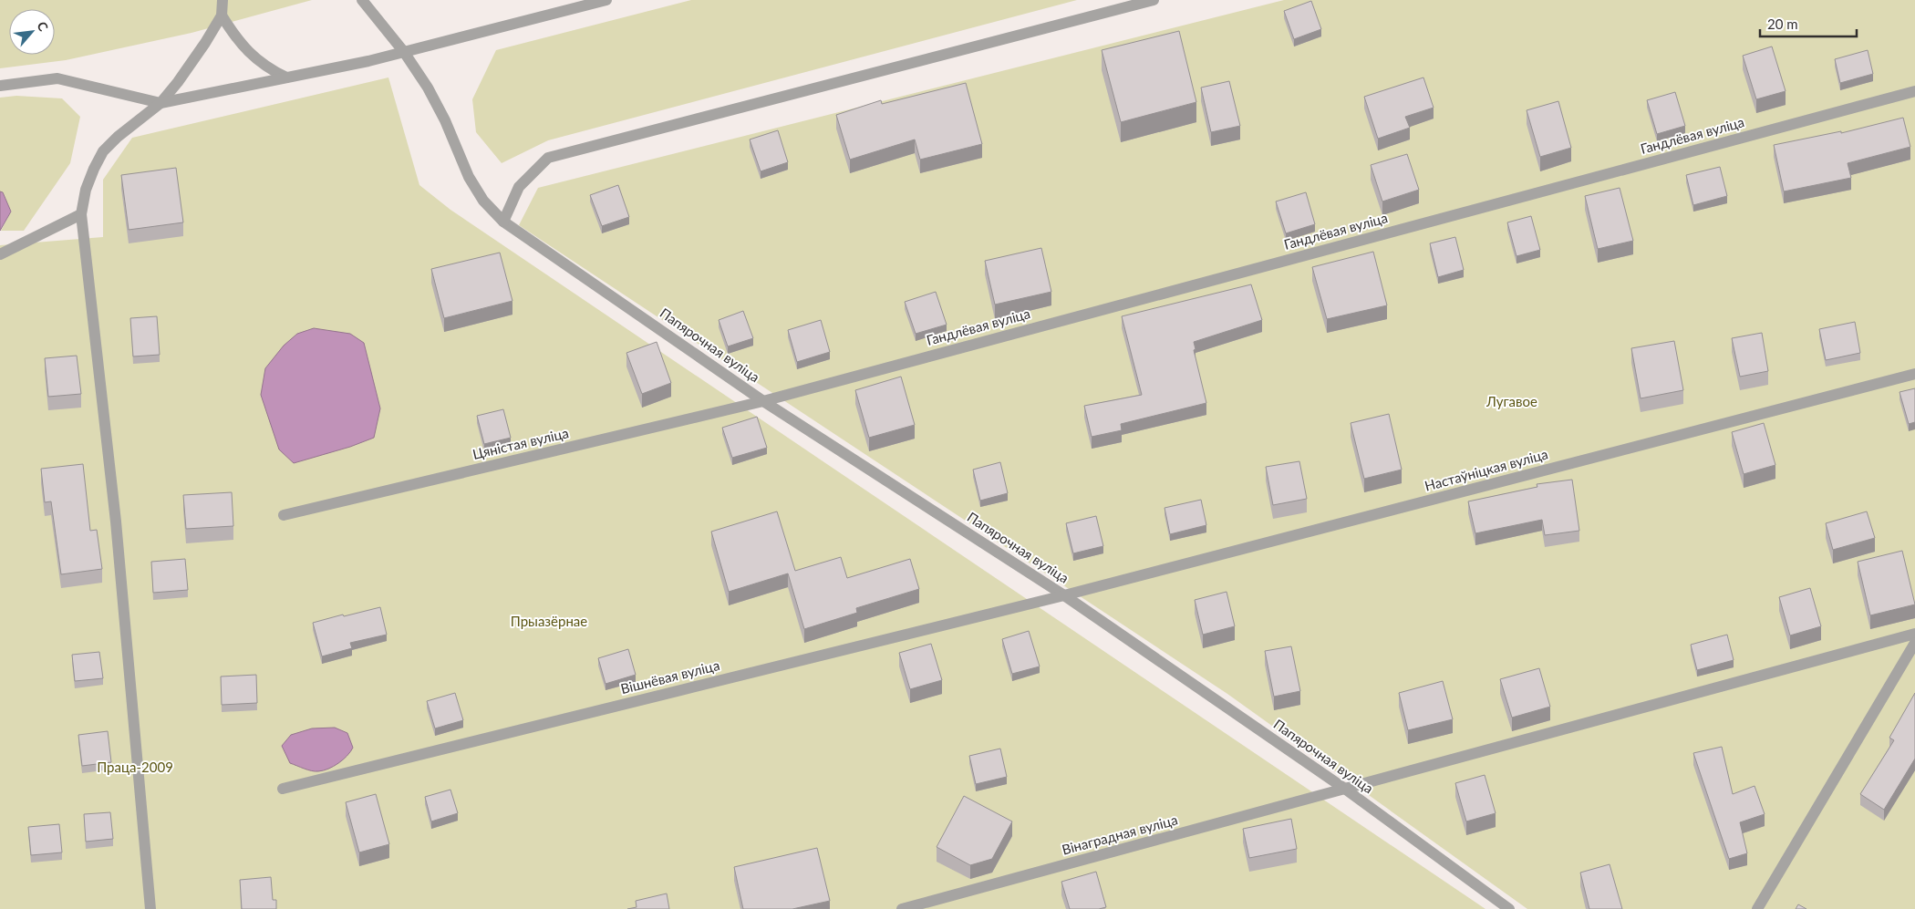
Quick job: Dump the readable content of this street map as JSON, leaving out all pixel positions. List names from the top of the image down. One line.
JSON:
{"streets":{"lane":["Гандлёвая вуліца","Папярочная вуліца","Цяністая вуліца","Настаўніцкая вуліца","Вішнёвая вуліца","Вінаградная вуліца"]},"crossings":[["Гандлёвая вуліца","Папярочная вуліца"],["Гандлёвая вуліца","Цяністая вуліца"],["Папярочная вуліца","Цяністая вуліца"],["Папярочная вуліца","Настаўніцкая вуліца"],["Папярочная вуліца","Вішнёвая вуліца"],["Папярочная вуліца","Вінаградная вуліца"],["Настаўніцкая вуліца","Вішнёвая вуліца"]],"parks":["Лугавое","Прыазёрнае","Праца-2009"],"scale_bar":"20 m","north":"top right"}
